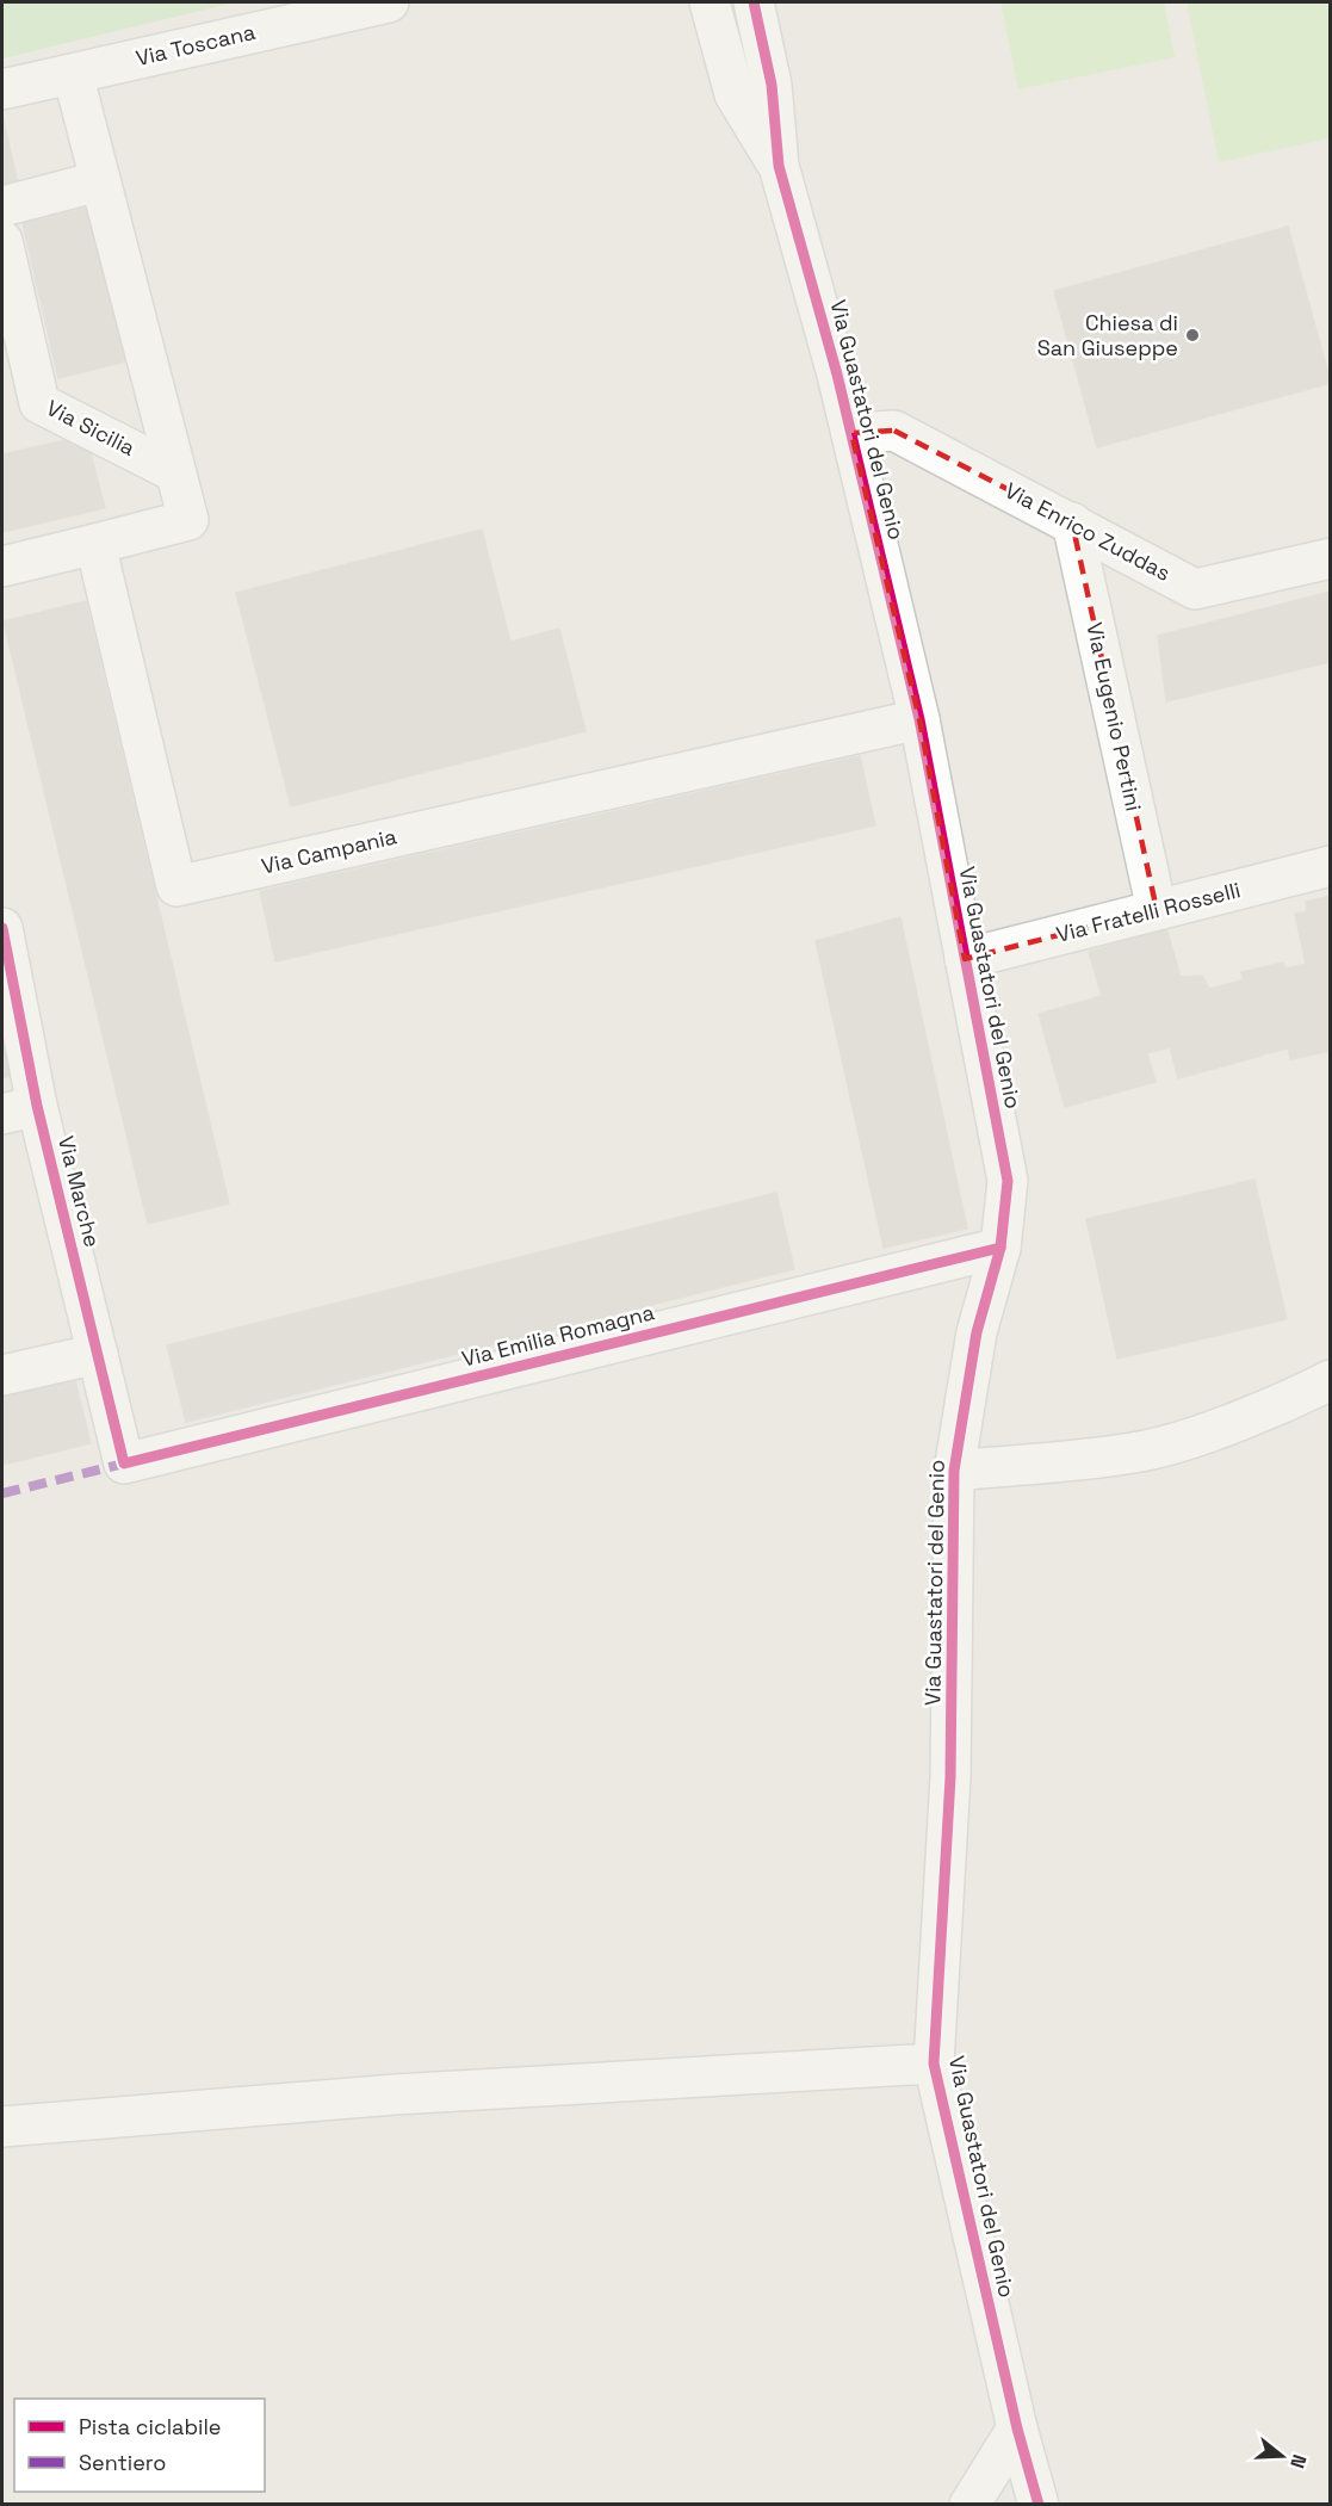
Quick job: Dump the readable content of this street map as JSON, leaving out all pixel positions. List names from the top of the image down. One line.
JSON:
{"streets":{"street":["Via Toscana","Via Guastatori del Genio","Via Sicilia","Via Enrico Zuddas","Via Eugenio Pertini","Via Campania","Via Fratelli Rosselli","Via Marche","Via Emilia Romagna"]},"crossings":[["Via Toscana","Via Sicilia"],["Via Guastatori del Genio","Via Enrico Zuddas"],["Via Guastatori del Genio","Via Campania"],["Via Guastatori del Genio","Via Fratelli Rosselli"],["Via Guastatori del Genio","Via Emilia Romagna"],["Via Sicilia","Via Campania"],["Via Enrico Zuddas","Via Eugenio Pertini"],["Via Eugenio Pertini","Via Fratelli Rosselli"],["Via Marche","Via Emilia Romagna"]],"places":["Chiesa di San Giuseppe"],"legend":["Pista ciclabile","Sentiero"],"north":"right"}
